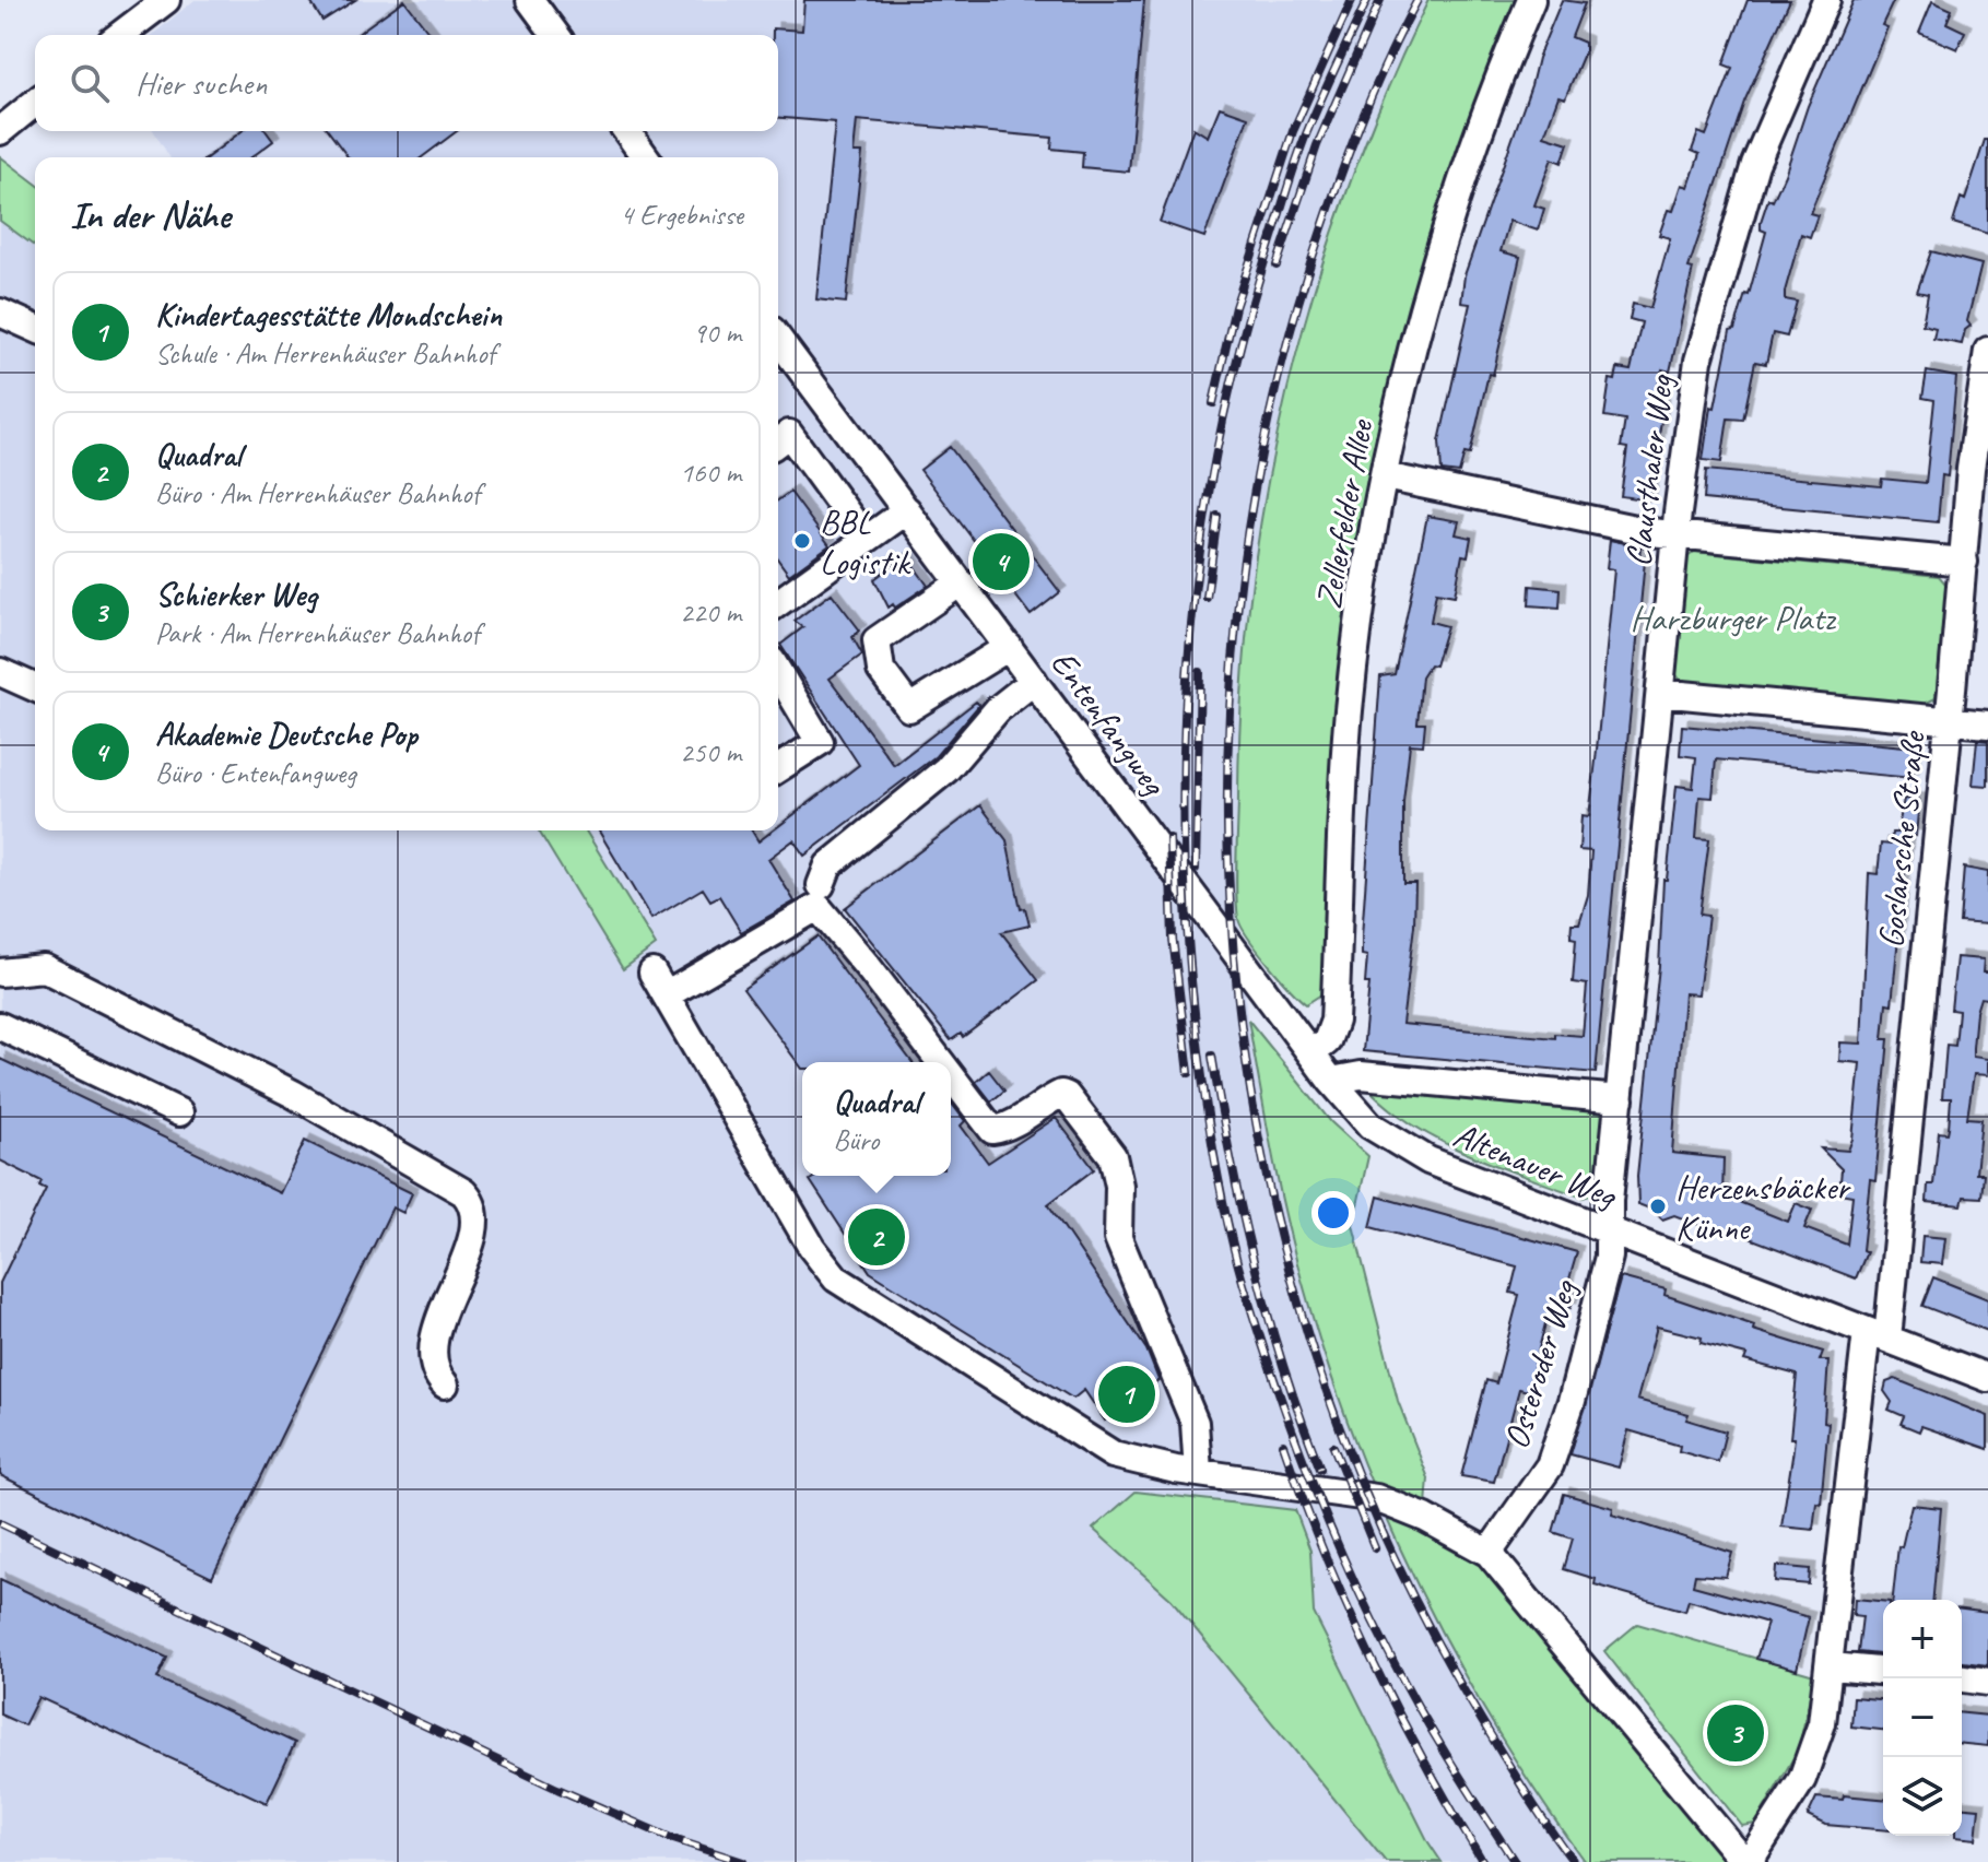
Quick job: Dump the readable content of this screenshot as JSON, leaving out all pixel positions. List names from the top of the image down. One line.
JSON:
{"streets":{"street":["Clausthaler Weg","Zellerfelder Allee","Entenfangweg","Goslarsche Straße","Altenauer Weg","Osteroder Weg"]},"crossings":[["Clausthaler Weg","Altenauer Weg"],["Clausthaler Weg","Osteroder Weg"],["Zellerfelder Allee","Entenfangweg"],["Entenfangweg","Altenauer Weg"],["Goslarsche Straße","Altenauer Weg"],["Altenauer Weg","Osteroder Weg"]],"parks":["Harzburger Platz"],"places":["BBL Logistik","Herzensbäcker Künne"],"page":{"search":"Hier suchen","heading":["In der Nähe","4 Ergebnisse"],"list":[{"mark":"1","name":"Kindertagesstätte Mondschein","note":"Schule · Am Herrenhäuser Bahnhof","value":"90 m"},{"mark":"2","name":"Quadral","note":"Büro · Am Herrenhäuser Bahnhof","value":"160 m"},{"mark":"3","name":"Schierker Weg","note":"Park · Am Herrenhäuser Bahnhof","value":"220 m"},{"mark":"4","name":"Akademie Deutsche Pop","note":"Büro · Entenfangweg","value":"250 m"}],"pins":["4","2","1","3"],"popup":["Quadral","Büro"],"map_buttons":["+","−"]}}
